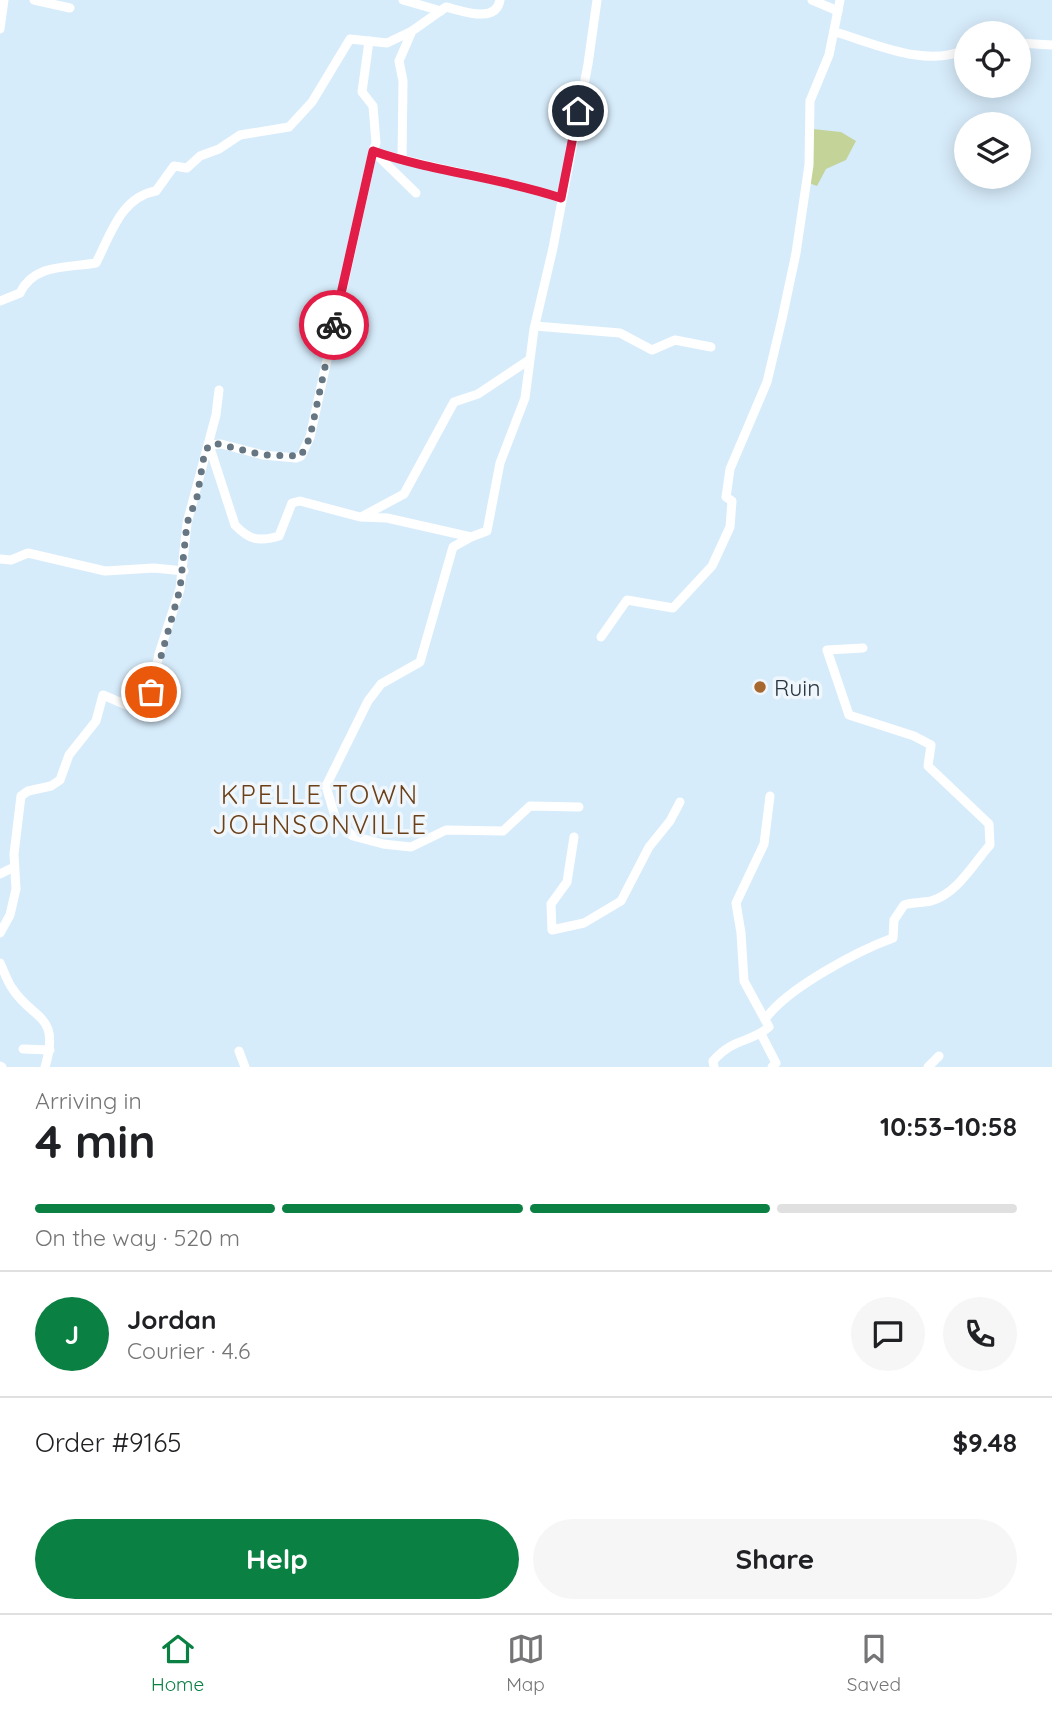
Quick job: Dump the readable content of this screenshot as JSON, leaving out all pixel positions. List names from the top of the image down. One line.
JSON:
{"districts":["KPELLE TOWN JOHNSONVILLE"],"places":["Ruin"],"page":{"heading":["4 min","Arriving in","10:53–10:58"],"panel":["Jordan","Courier · 4.6","Order #9165","$9.48"],"bar":"On the way · 520 m","round":"J","buttons":["Help","Share"],"tabs":["Home","Map","Saved"]}}
